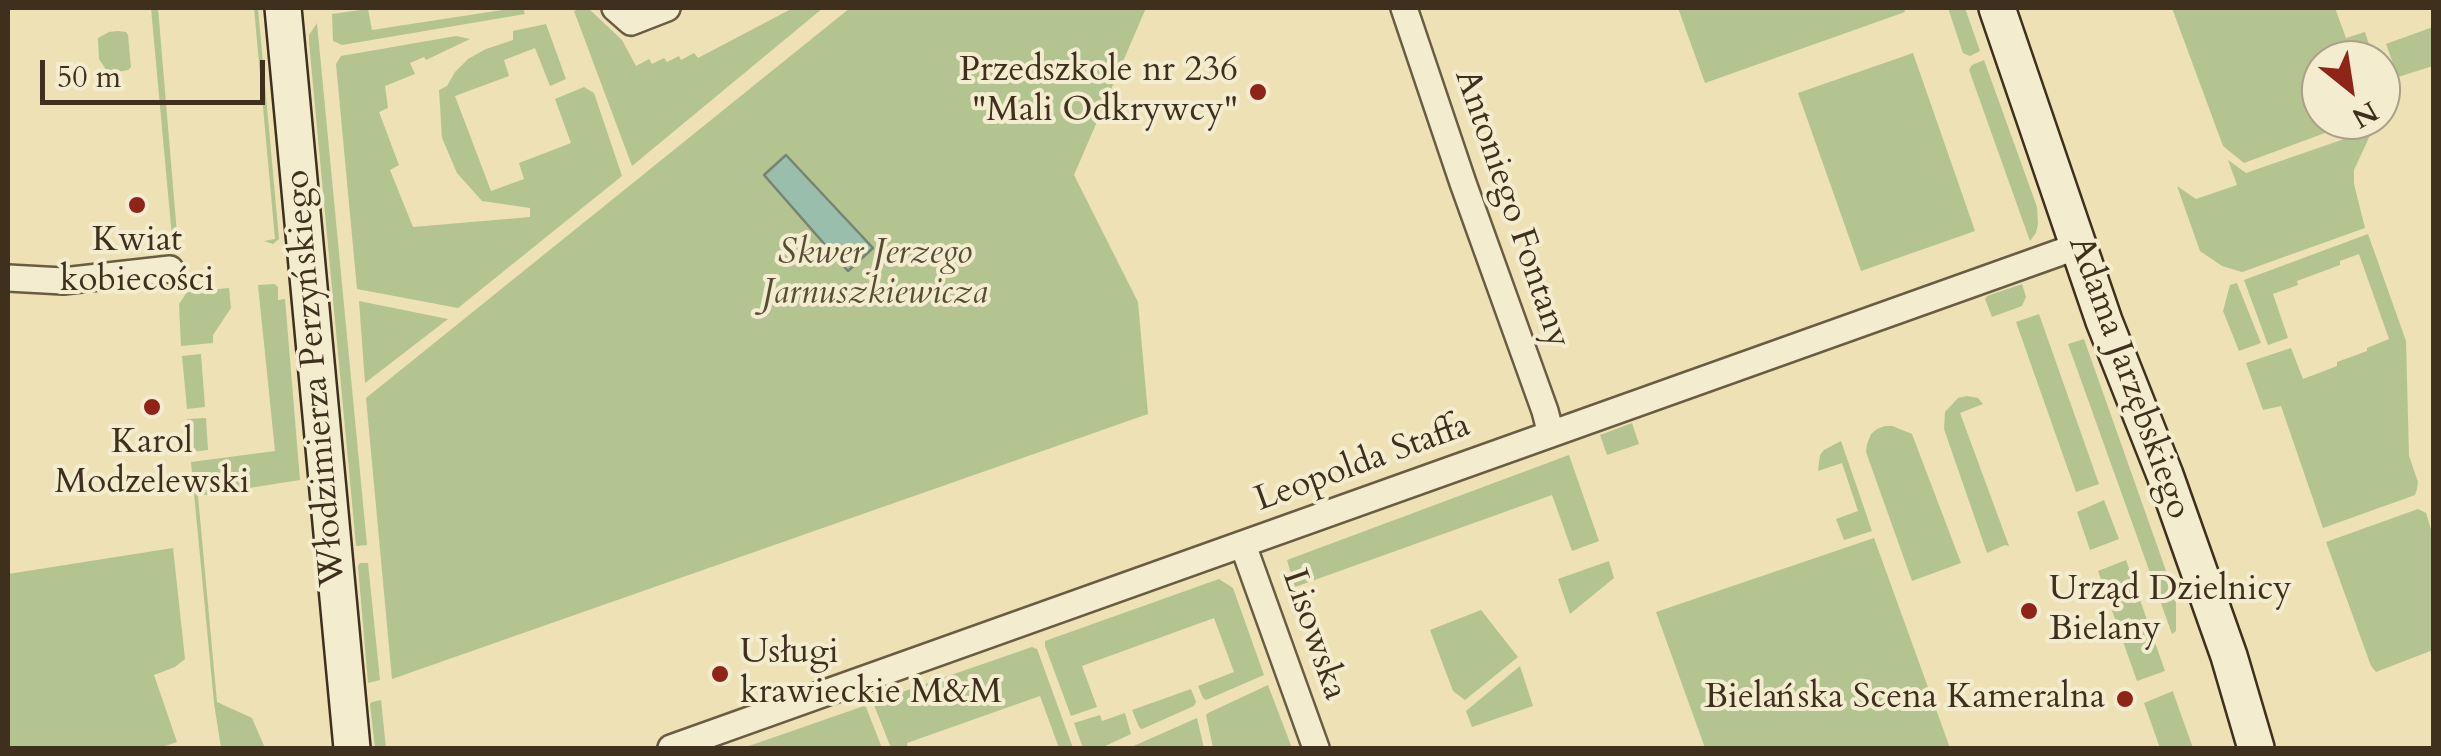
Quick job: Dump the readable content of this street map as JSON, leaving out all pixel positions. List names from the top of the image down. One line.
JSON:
{"streets":{"street":["Antoniego Fontany","Włodzimierza Perzyńskiego","Adama Jarzębskiego","Leopolda Staffa","Lisowska"]},"crossings":[["Antoniego Fontany","Leopolda Staffa"],["Adama Jarzębskiego","Leopolda Staffa"],["Leopolda Staffa","Lisowska"]],"parks":["Skwer Jerzego Jarnuszkiewicza"],"places":["Przedszkole nr 236 \"Mali Odkrywcy\"","Kwiat kobiecości","Karol Modzelewski","Urząd Dzielnicy Bielany","Usługi krawieckie M&M","Bielańska Scena Kameralna"],"scale_bar":"50 m","north":"bottom right"}
